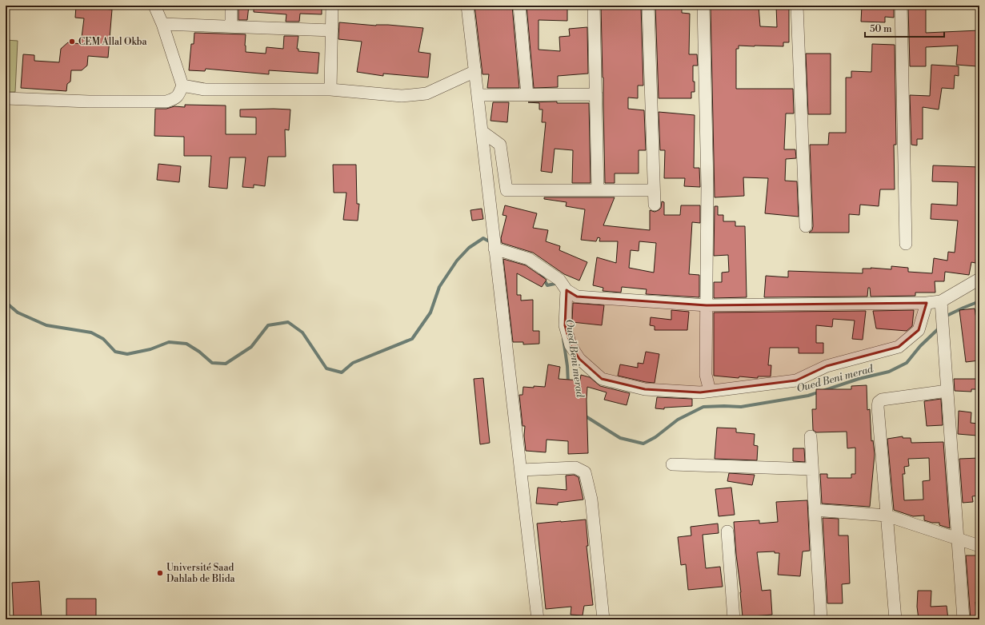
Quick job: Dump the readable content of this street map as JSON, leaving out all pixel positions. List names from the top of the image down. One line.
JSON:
{"water":["Oued Beni merad"],"places":["CEM Allal Okba","Université Saad Dahlab de Blida"],"scale_bar":"50 m"}
